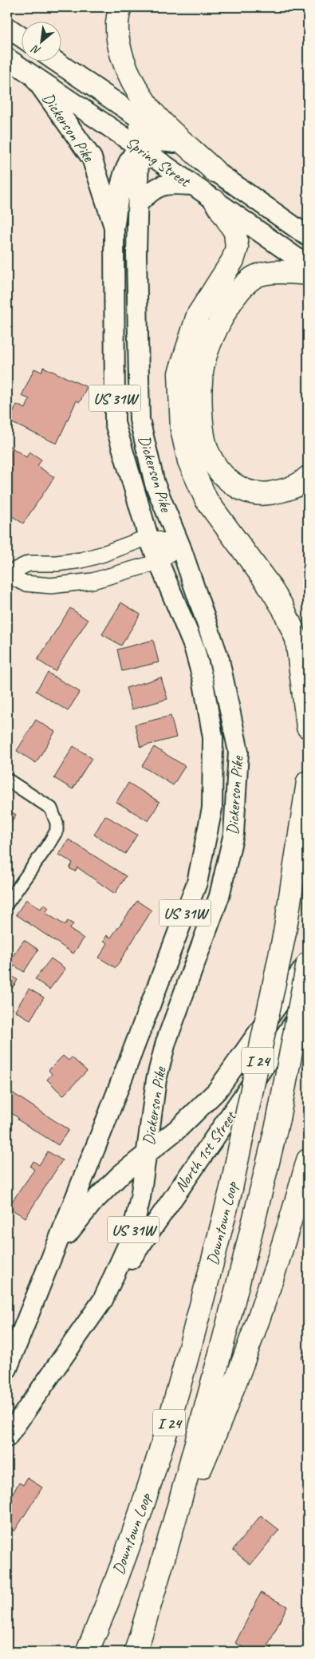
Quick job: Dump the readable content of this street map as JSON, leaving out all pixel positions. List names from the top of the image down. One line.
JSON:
{"streets":{"highway":["I 24","Downtown Loop"],"main road":["Dickerson Pike","Spring Street","US 31W","North 1st Street"]},"crossings":[["Dickerson Pike","Spring Street"],["Dickerson Pike","North 1st Street"],["North 1st Street","Downtown Loop"]],"north":"bottom left"}
